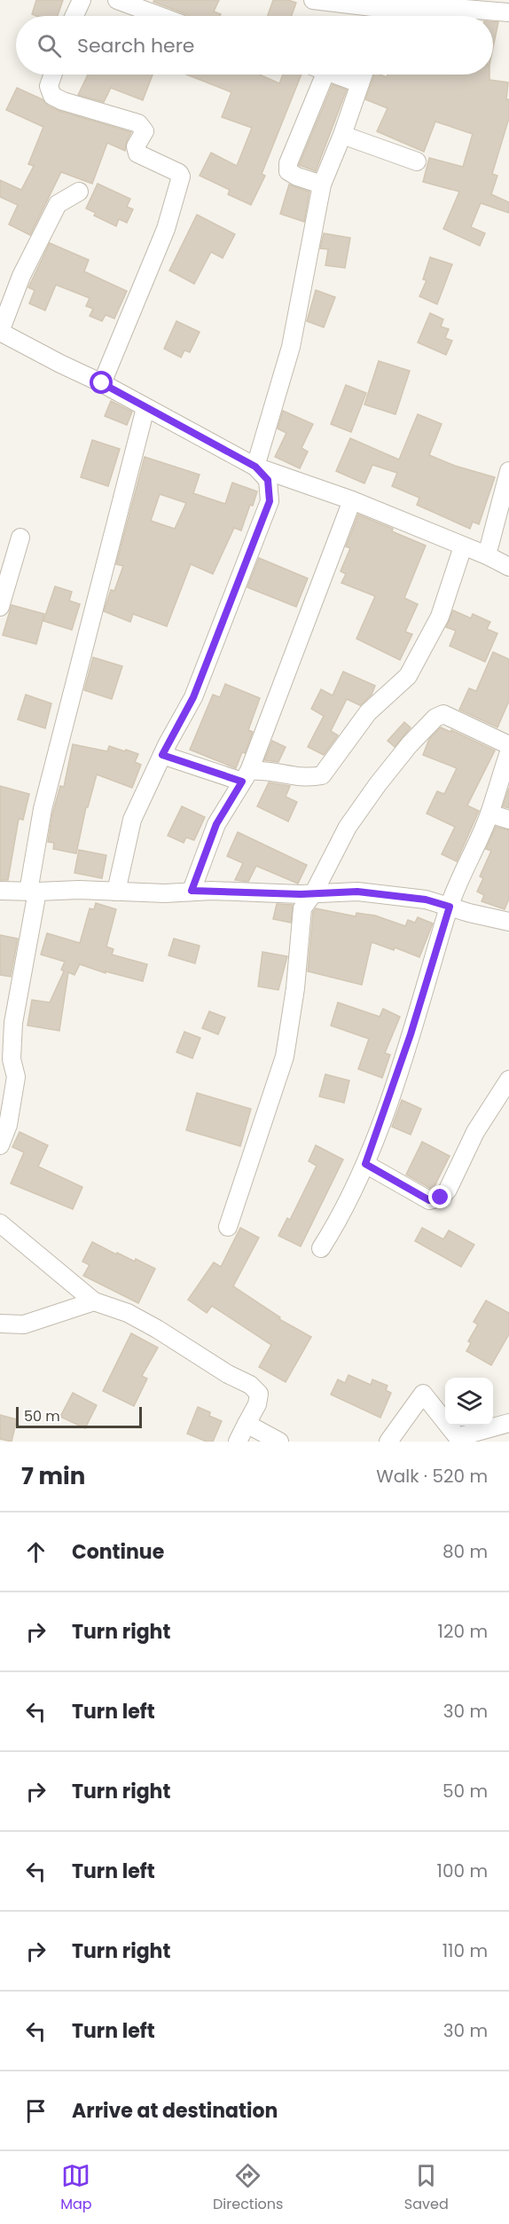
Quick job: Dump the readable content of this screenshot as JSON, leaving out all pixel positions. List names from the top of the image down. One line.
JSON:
{"scale_bar":"50 m","page":{"search":"Search here","scale":"50 m","heading":["7 min","Walk · 520 m"],"list":[["Continue","80 m"],["Turn right","120 m"],["Turn left","30 m"],["Turn right","50 m"],["Turn left","100 m"],["Turn right","110 m"],["Turn left","30 m"],"Arrive at destination"],"nav":["Map","Directions","Saved"]}}
